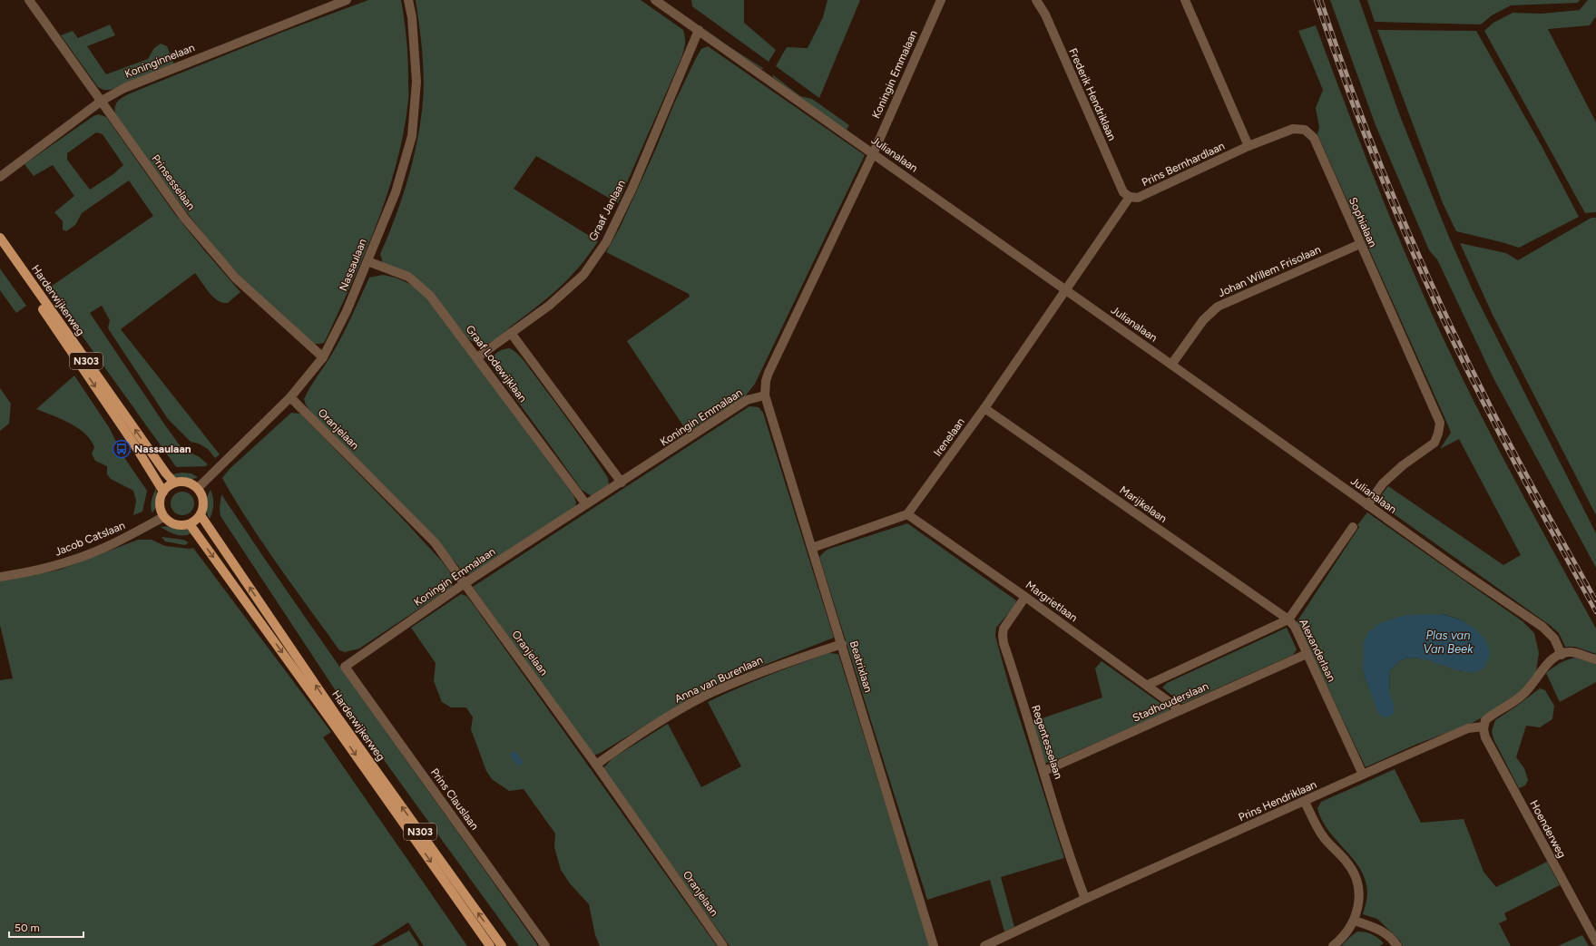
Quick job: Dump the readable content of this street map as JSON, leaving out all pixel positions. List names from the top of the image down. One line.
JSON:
{"streets":{"main road":["Harderwijkerweg","N303"],"street":["Koninginnelaan","Koningin Emmalaan","Frederik Hendriklaan","Julianalaan","Prins Bernhardlaan","Prinsesselaan","Graaf Janlaan","Sophialaan","Nassaulaan","Johan Willem Frisolaan","Graaf Lodewijklaan","Oranjelaan","Irenelaan","Marijkelaan","Jacob Catslaan","Margrietlaan","Alexanderlaan","Beatrixlaan","Anna van Burenlaan","Stadhouderslaan","Regentesselaan","Prins Clauslaan","Prins Hendriklaan","Hoenderweg"]},"crossings":[["Koninginnelaan","Prinsesselaan"],["Koningin Emmalaan","Julianalaan"],["Koningin Emmalaan","Graaf Lodewijklaan"],["Koningin Emmalaan","Oranjelaan"],["Koningin Emmalaan","Beatrixlaan"],["Koningin Emmalaan","Prins Clauslaan"],["Frederik Hendriklaan","Prins Bernhardlaan"],["Julianalaan","Graaf Janlaan"],["Julianalaan","Sophialaan"],["Julianalaan","Johan Willem Frisolaan"],["Julianalaan","Irenelaan"],["Prins Bernhardlaan","Sophialaan"],["Prinsesselaan","Nassaulaan"],["Graaf Janlaan","Graaf Lodewijklaan"],["Sophialaan","Johan Willem Frisolaan"],["Nassaulaan","Harderwijkerweg"],["Nassaulaan","Graaf Lodewijklaan"],["Nassaulaan","Oranjelaan"],["Nassaulaan","Jacob Catslaan"],["Harderwijkerweg","Jacob Catslaan"],["Oranjelaan","Anna van Burenlaan"],["Irenelaan","Marijkelaan"],["Irenelaan","Margrietlaan"],["Marijkelaan","Alexanderlaan"],["Margrietlaan","Stadhouderslaan"],["Margrietlaan","Regentesselaan"],["Alexanderlaan","Stadhouderslaan"],["Alexanderlaan","Prins Hendriklaan"],["Beatrixlaan","Anna van Burenlaan"],["Stadhouderslaan","Regentesselaan"],["Regentesselaan","Prins Hendriklaan"],["Prins Hendriklaan","Hoenderweg"]],"water":["Plas van Van Beek"],"places":{"bus stop":["Nassaulaan"]},"scale_bar":"50 m"}
